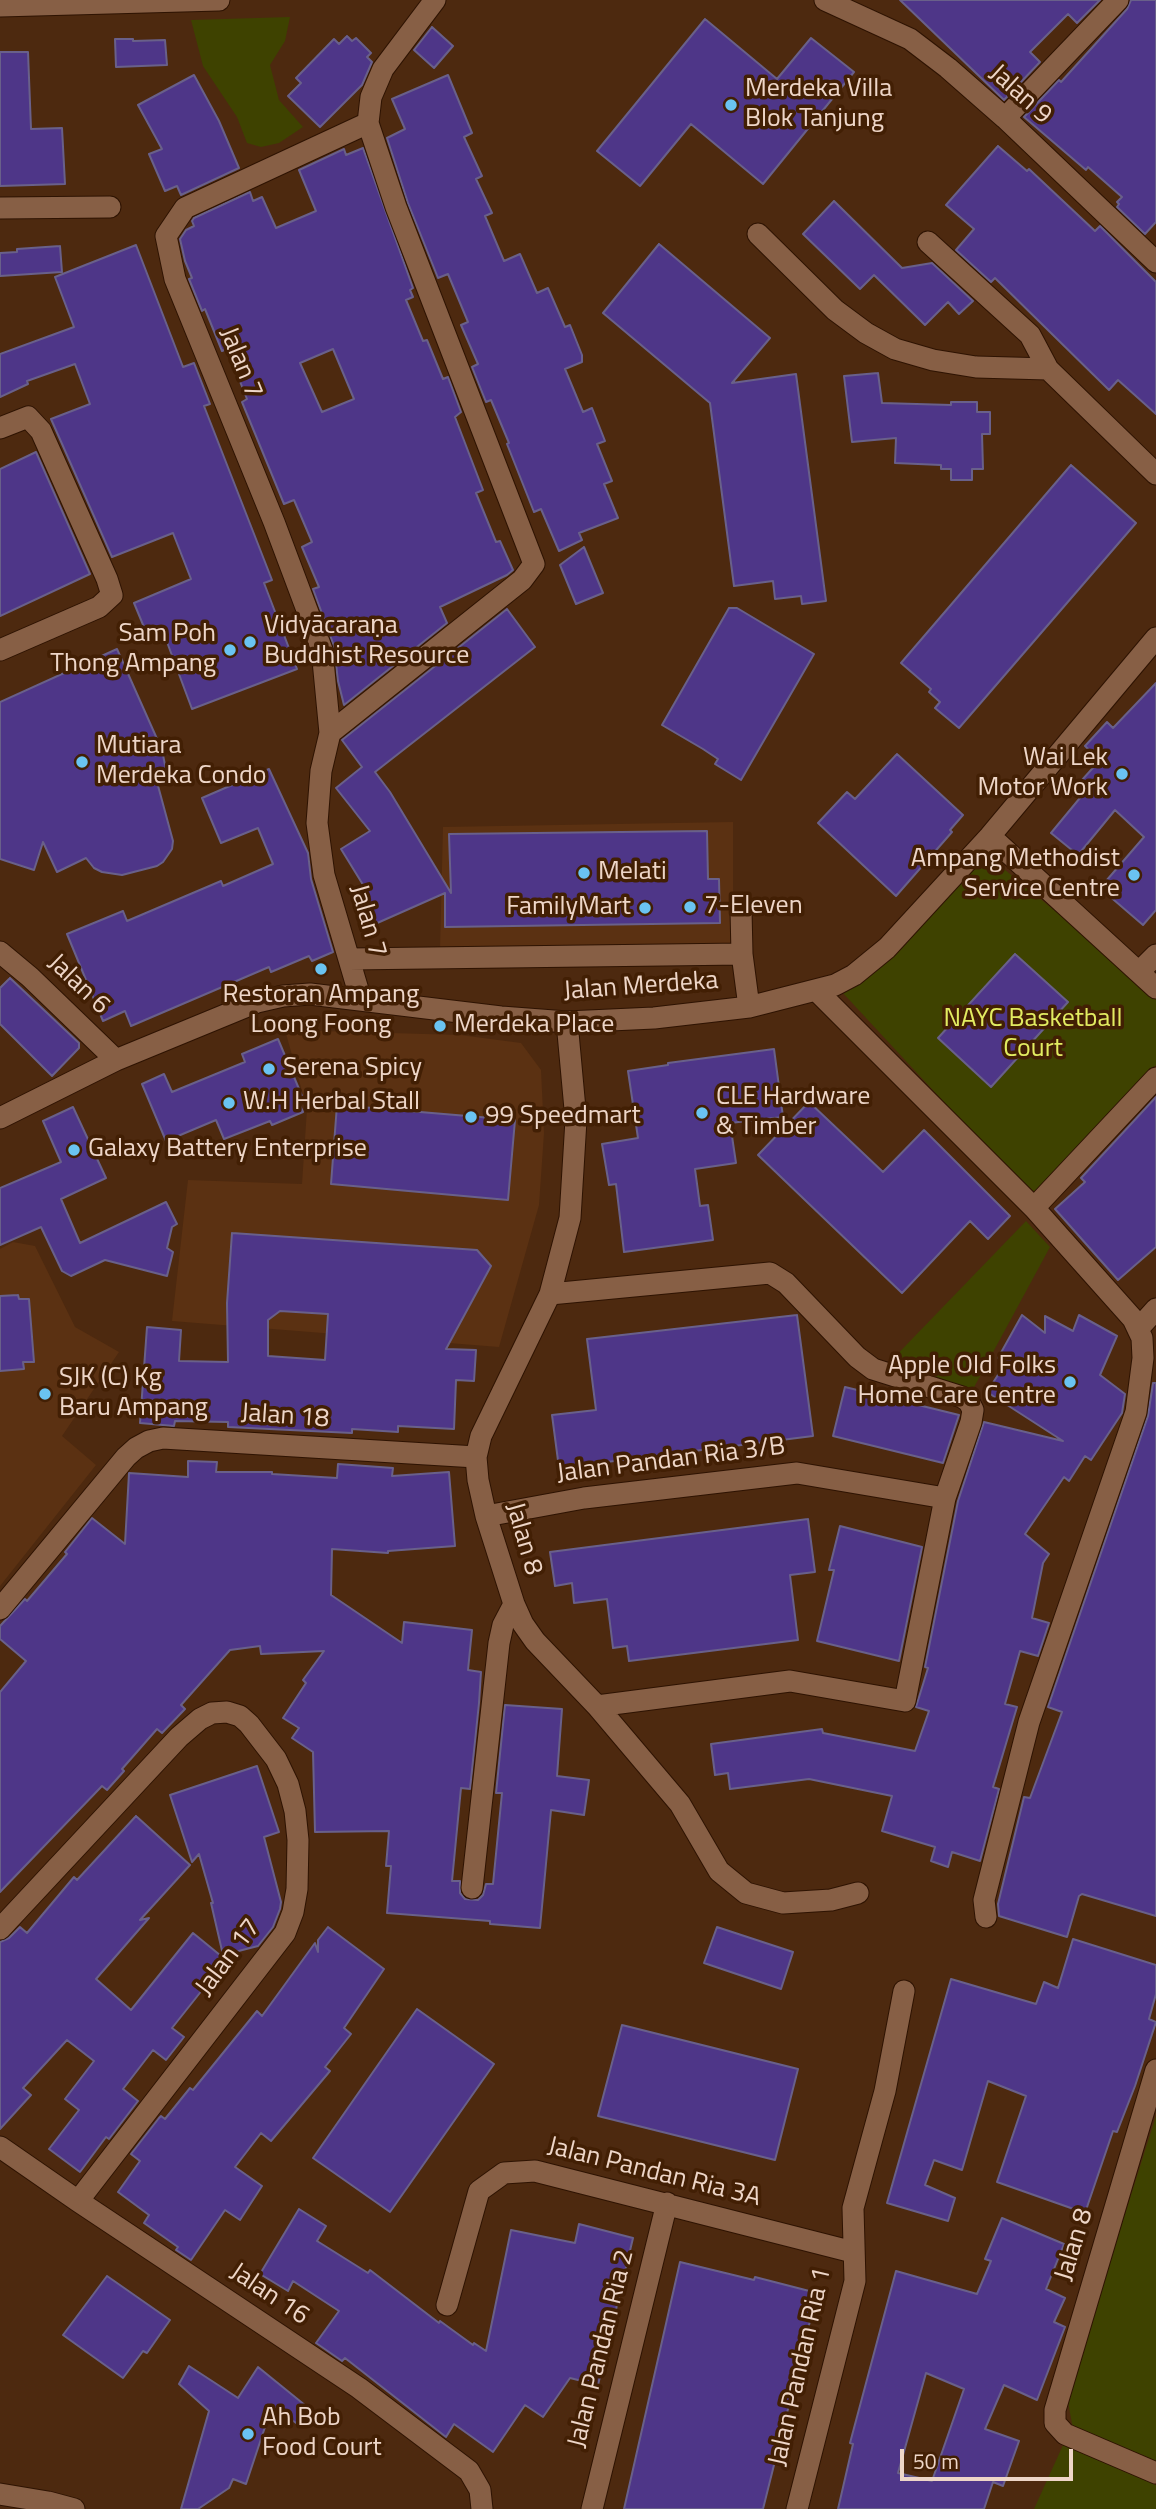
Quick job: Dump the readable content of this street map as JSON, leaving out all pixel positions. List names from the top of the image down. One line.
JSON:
{"streets":{"street":["Jalan 9","Jalan 7","Jalan 6","Jalan Merdeka","Jalan 18","Jalan Pandan Ria 3/B","Jalan 8","Jalan 17","Jalan Pandan Ria 3A","Jalan 16","Jalan Pandan Ria 2","Jalan Pandan Ria 1"]},"crossings":[["Jalan 7","Jalan Merdeka"],["Jalan 6","Jalan Merdeka"],["Jalan Merdeka","Jalan 8"],["Jalan 18","Jalan 8"],["Jalan Pandan Ria 3/B","Jalan 8"],["Jalan 17","Jalan 16"],["Jalan Pandan Ria 3A","Jalan Pandan Ria 2"],["Jalan Pandan Ria 3A","Jalan Pandan Ria 1"]],"parks":["NAYC Basketball Court"],"places":["Merdeka Villa Blok Tanjung","Vidyācaraṇa Buddhist Resource","Sam Poh Thong Ampang","Mutiara Merdeka Condo","Wai Lek Motor Work","Melati","Ampang Methodist Service Centre","7-Eleven","FamilyMart","Restoran Ampang Loong Foong","Merdeka Place","Serena Spicy","W.H Herbal Stall","CLE Hardware & Timber","99 Speedmart","Galaxy Battery Enterprise","Apple Old Folks Home Care Centre","SJK (C) Kg Baru Ampang","Ah Bob Food Court"],"scale_bar":"50 m"}
